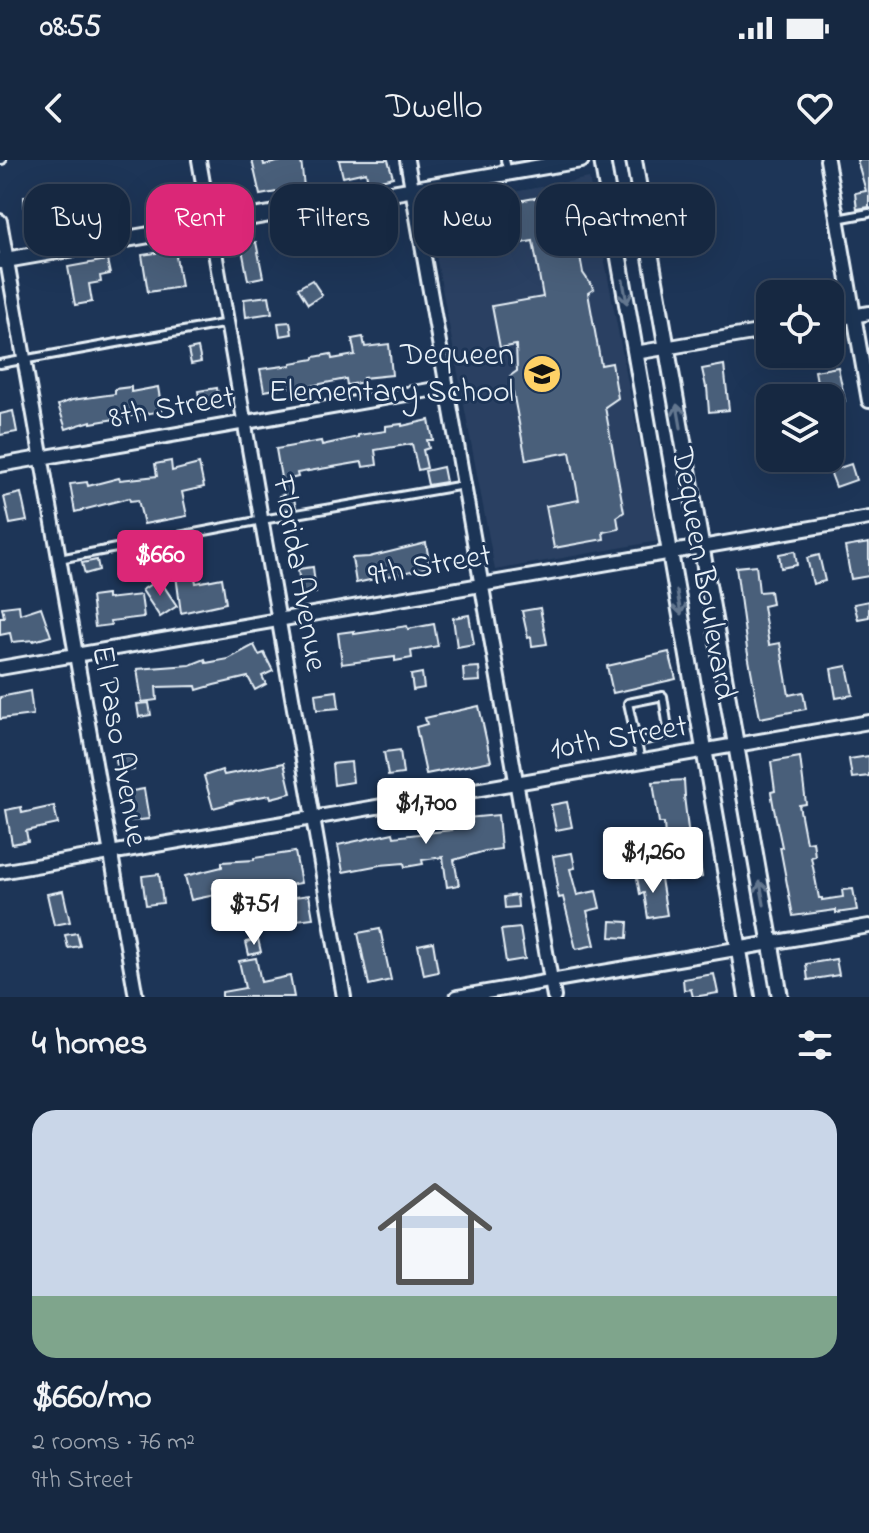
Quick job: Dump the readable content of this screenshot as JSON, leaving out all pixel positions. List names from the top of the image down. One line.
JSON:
{"streets":{"street":["8th Street","9th Street","Florida Avenue","Dequeen Boulevard","10th Street","El Paso Avenue"]},"crossings":[["8th Street","Florida Avenue"],["8th Street","El Paso Avenue"],["9th Street","Florida Avenue"],["9th Street","Dequeen Boulevard"],["9th Street","El Paso Avenue"],["Florida Avenue","10th Street"],["Dequeen Boulevard","10th Street"],["10th Street","El Paso Avenue"]],"places":{"school or university":["Dequeen Elementary School"]},"page":{"status":"08:55","header":"Dwello","chip":["Buy","Rent","Filters","New","Apartment"],"price":["$660","$1,700","$1,260","$751"],"heading":"4 homes","list":[{"name":"$660/mo","note":"2 rooms · 76 m² · 9th Street"}]}}
